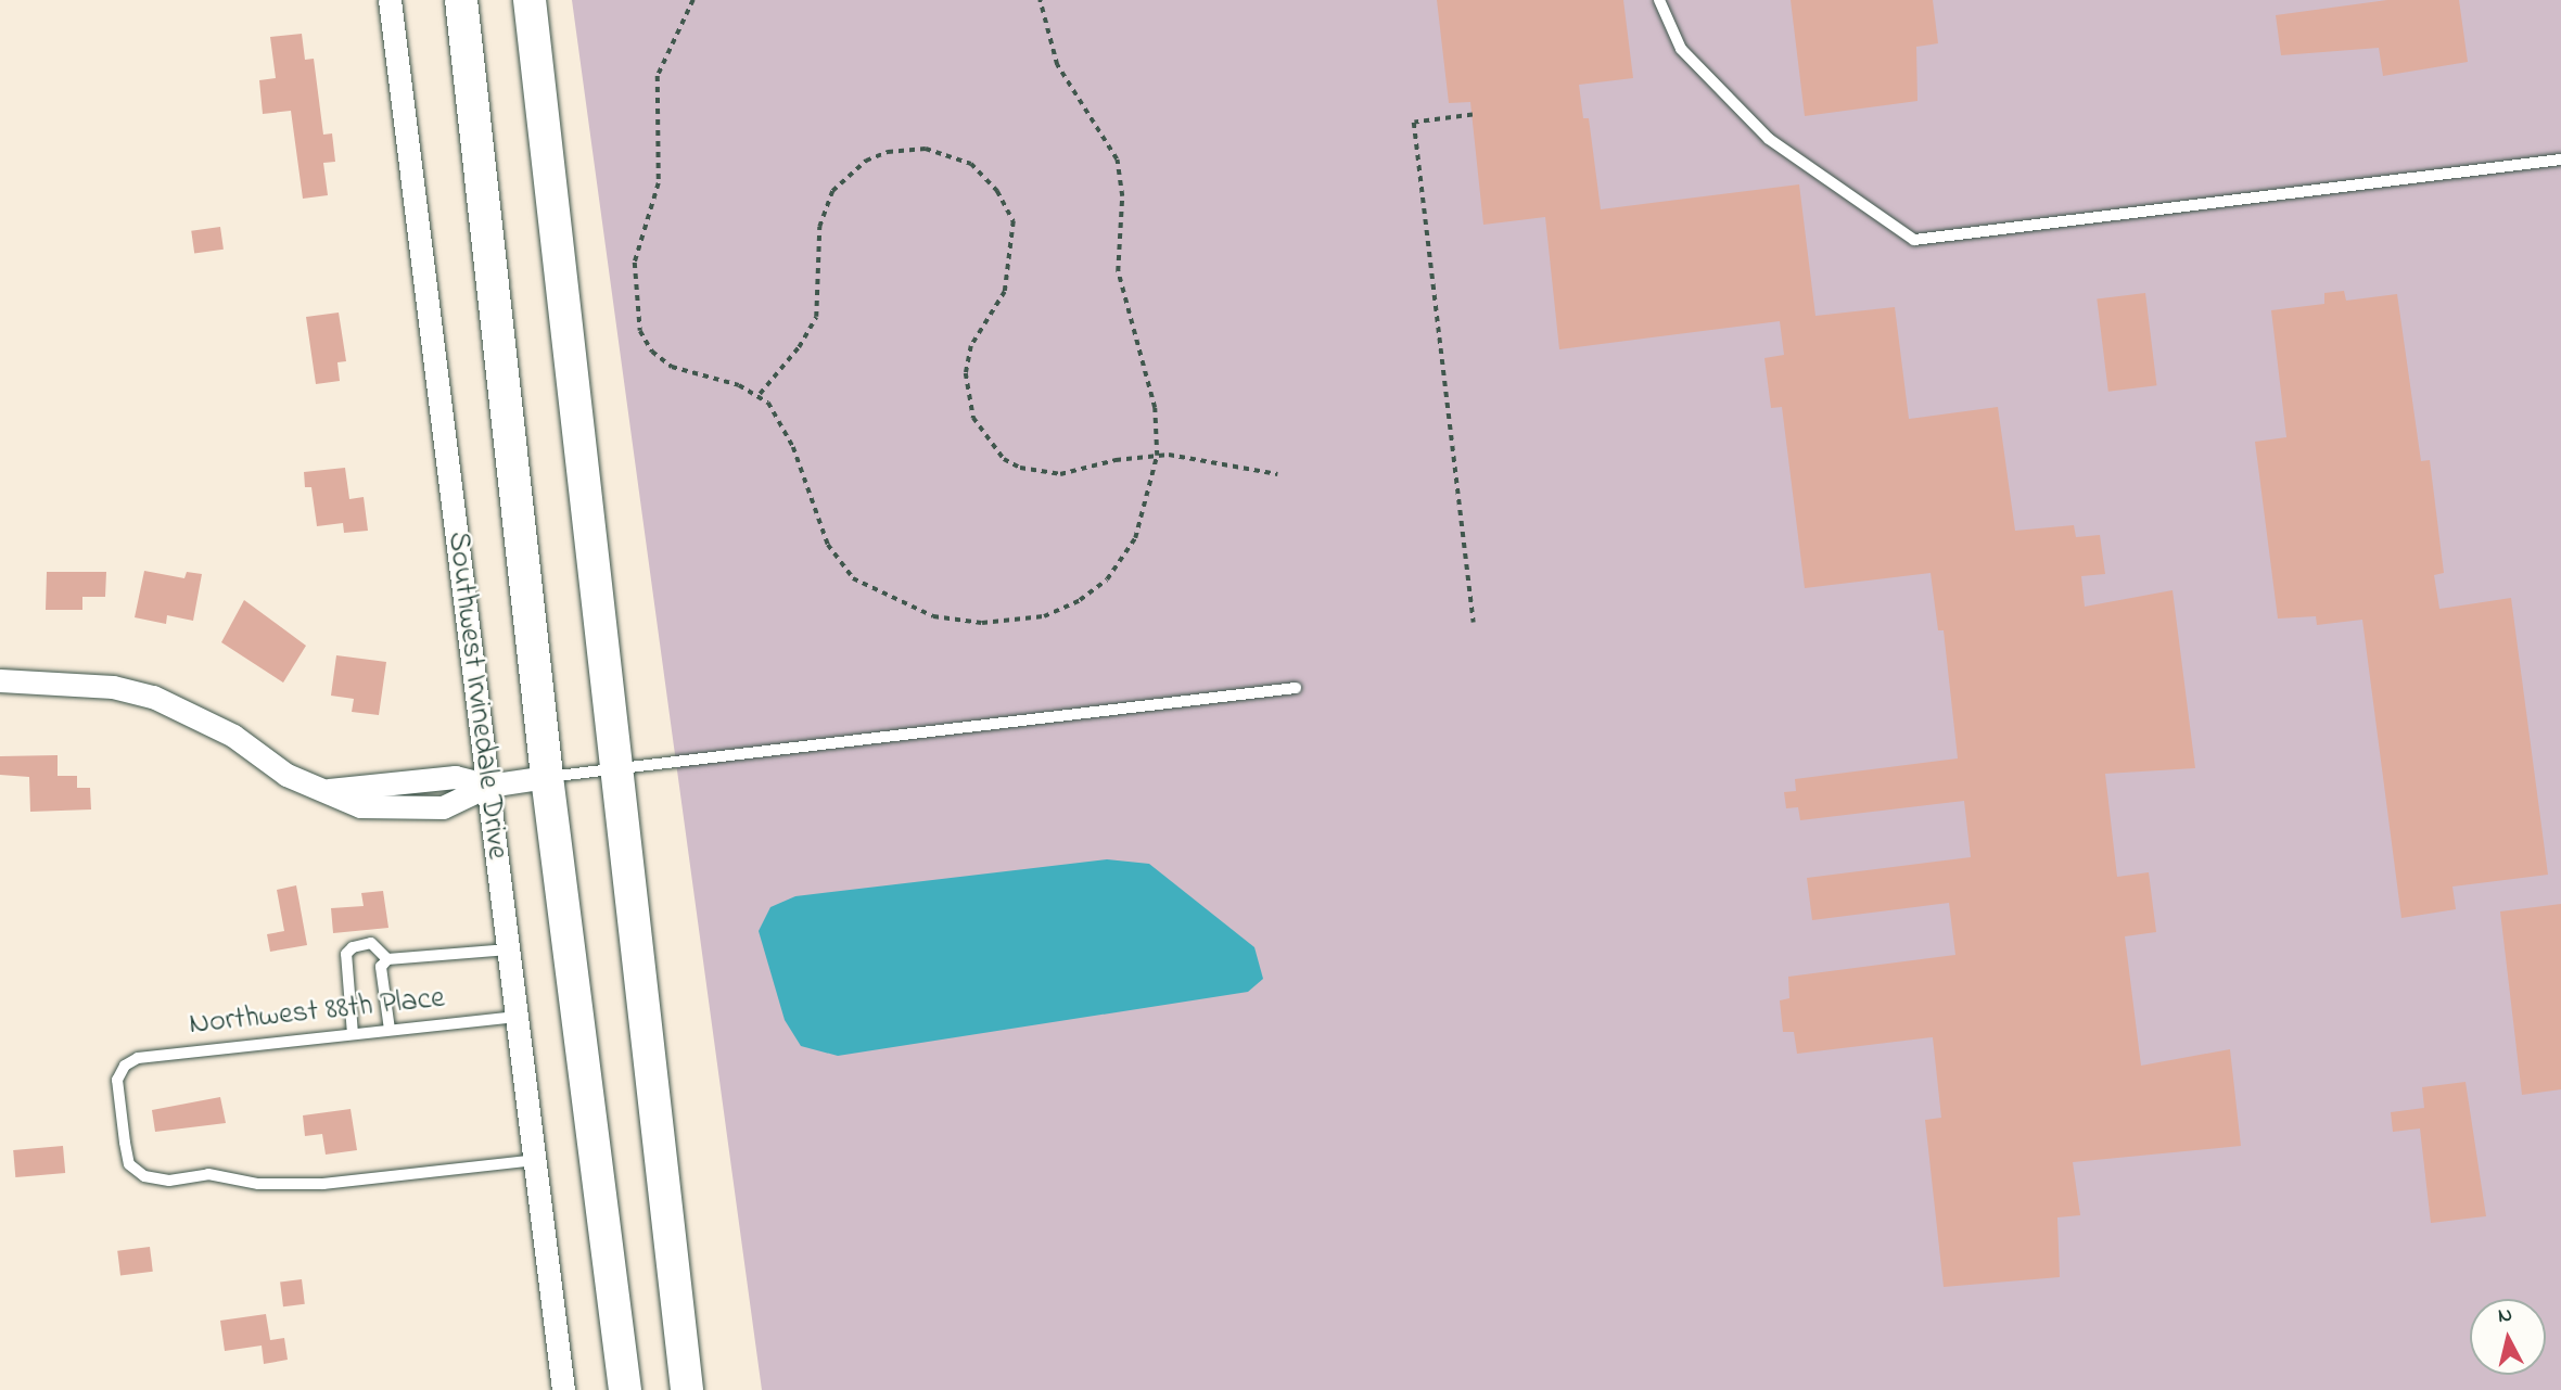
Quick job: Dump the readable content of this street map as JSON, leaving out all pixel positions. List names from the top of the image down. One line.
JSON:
{"streets":{"main road":["Southwest Irvinedale Drive"],"lane":["Northwest 88th Place"]},"crossings":[["Southwest Irvinedale Drive","Northwest 88th Place"]],"north":"top"}
